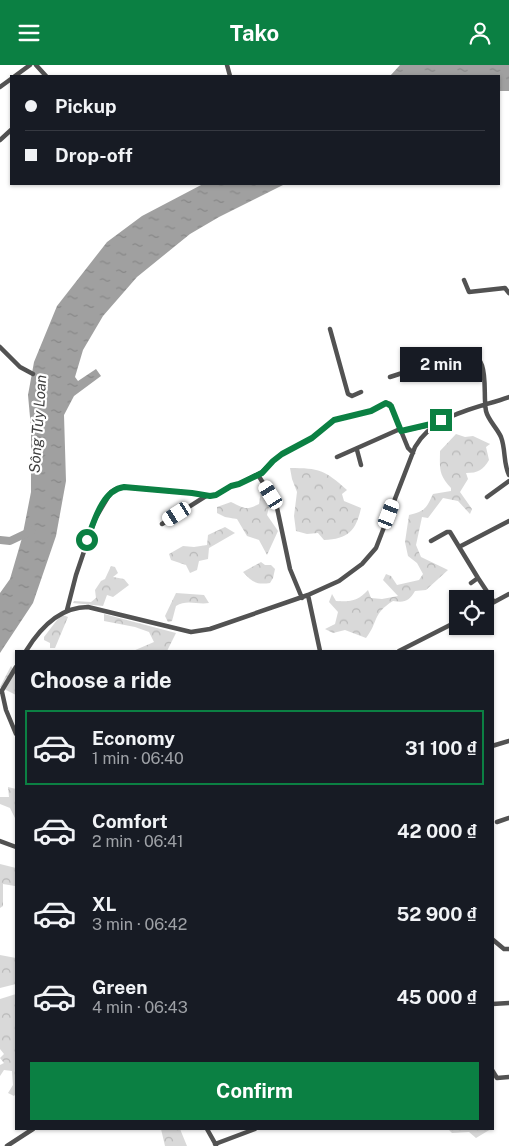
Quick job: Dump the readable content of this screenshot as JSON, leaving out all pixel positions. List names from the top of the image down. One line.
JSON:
{"water":["Sông Túy Loan"],"page":{"header":"Tako","banner":["Pickup","Drop-off"],"bubble":"2 min","heading":"Choose a ride","list":[{"name":"Economy","note":"1 min · 06:40","value":"31 100 ₫"},{"name":"Comfort","note":"2 min · 06:41","value":"42 000 ₫"},{"name":"XL","note":"3 min · 06:42","value":"52 900 ₫"},{"name":"Green","note":"4 min · 06:43","value":"45 000 ₫"}],"buttons":"Confirm"}}
